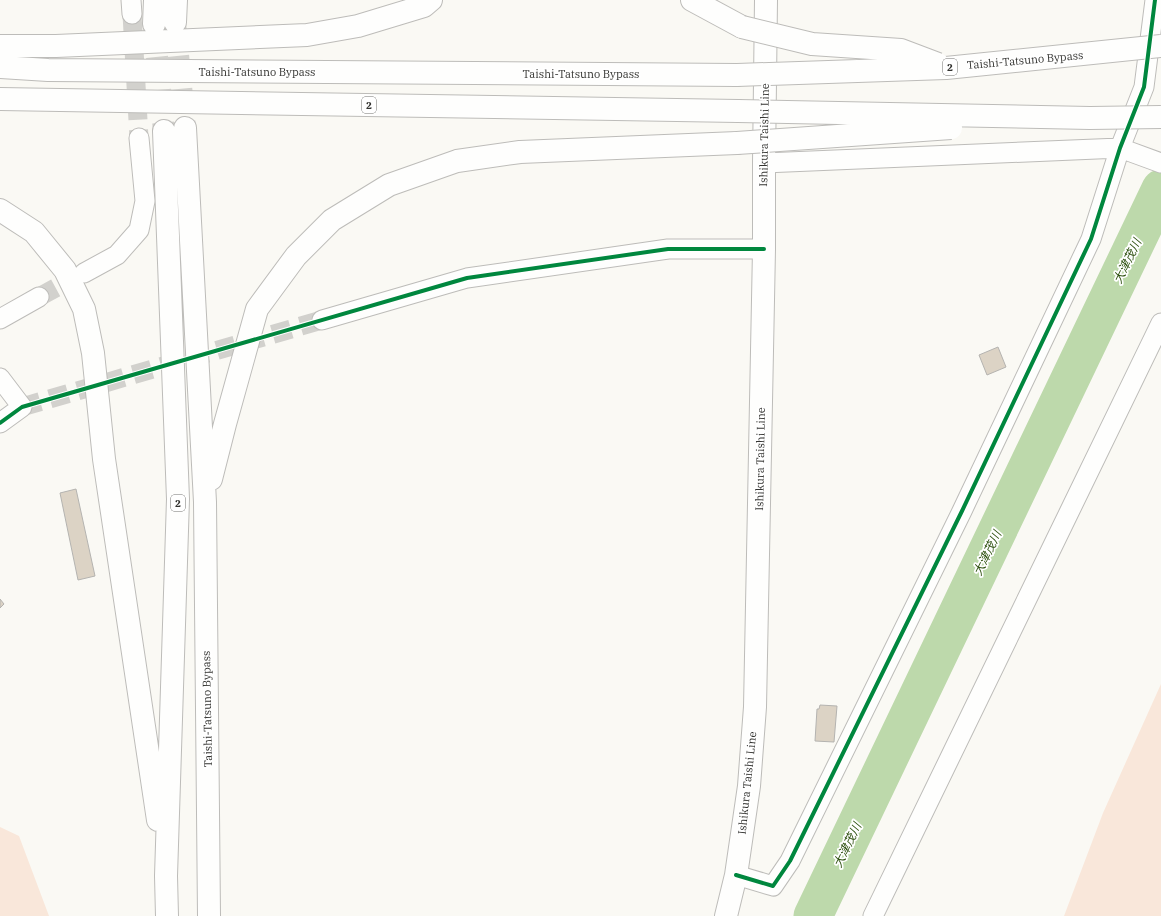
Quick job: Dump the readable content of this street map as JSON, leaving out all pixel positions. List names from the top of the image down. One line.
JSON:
{"streets":{"main road":["Taishi-Tatsuno Bypass","2","Ishikura Taishi Line"]},"crossings":[["Taishi-Tatsuno Bypass","2"]],"water":["大津茂川"]}
